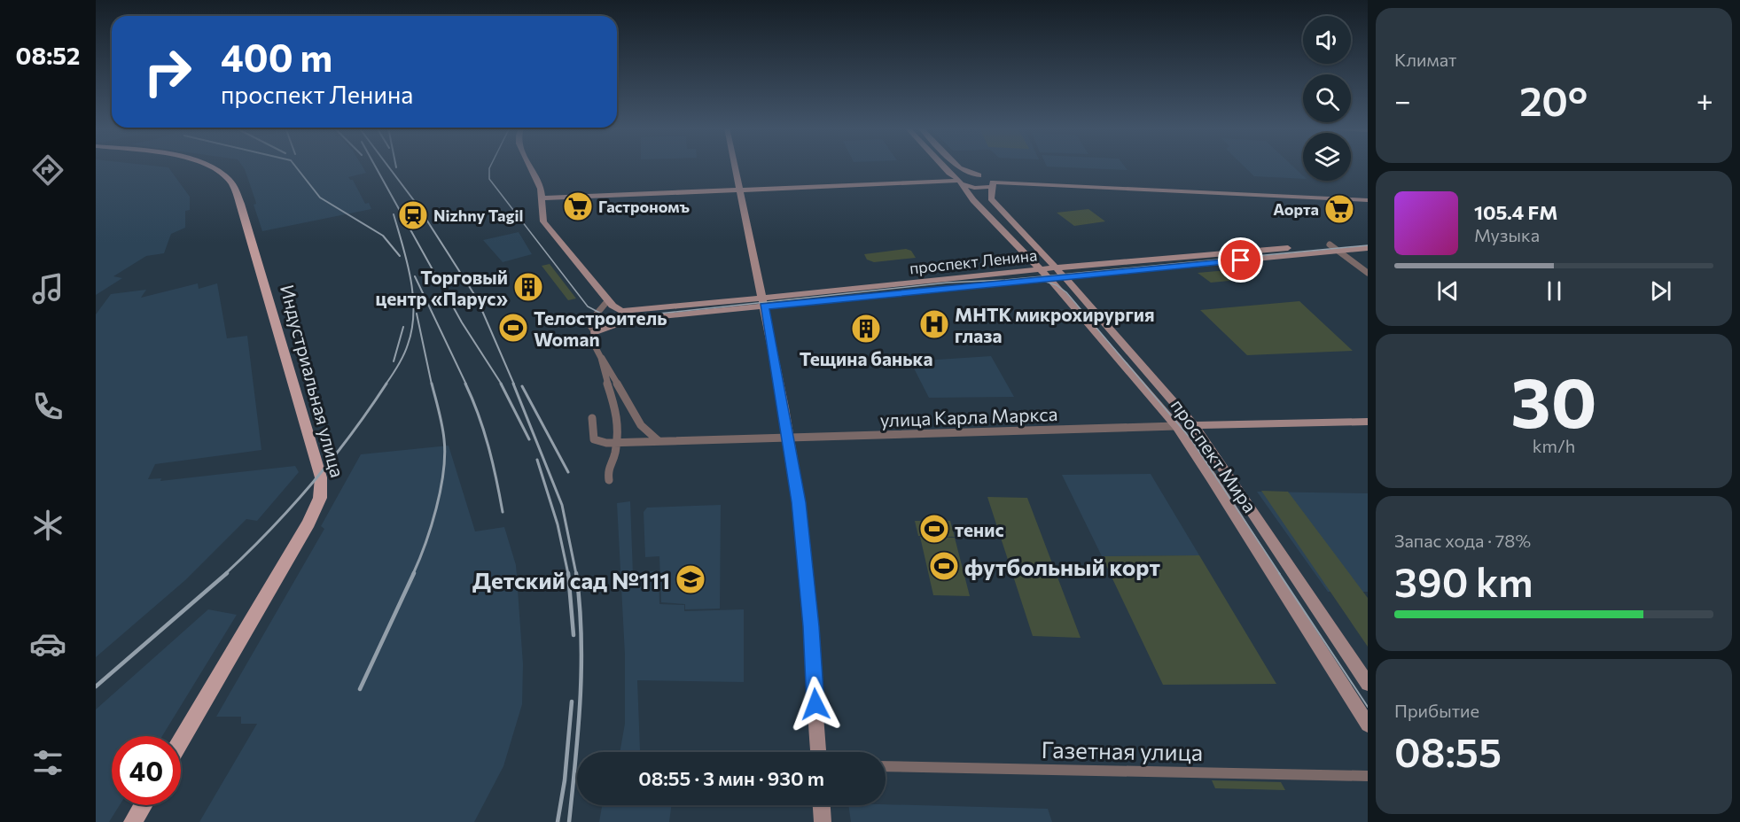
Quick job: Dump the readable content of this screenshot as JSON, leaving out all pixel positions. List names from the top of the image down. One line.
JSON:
{"streets":{"main road":["проспект Ленина","Индустриальная улица","улица Карла Маркса","проспект Мира"],"street":["Газетная улица"]},"crossings":[["проспект Ленина","проспект Мира"],["улица Карла Маркса","проспект Мира"]],"places":{"supermarket":["Гастрономъ","Аорта"],"station":["Nizhny Tagil"],"building":["Торговый центр «Парус»","Тещина банька"],"hospital":["МНТК микрохирургия глаза"],"sports":["Телостроитель Woman","тенис","футбольный корт"],"school or university":["Детский сад №111"]},"page":{"tabs":"08:52","tile":["Климат",["30","km/h"],["Запас хода · 78%","390 km"],["Прибытие","08:55"]],"turn":["400 m","проспект Ленина"],"heat":["−","20°","+"],"song":["105.4 FM","Музыка"],"limit":"40","trip":"08:55 · 3 мин · 930 m"}}
